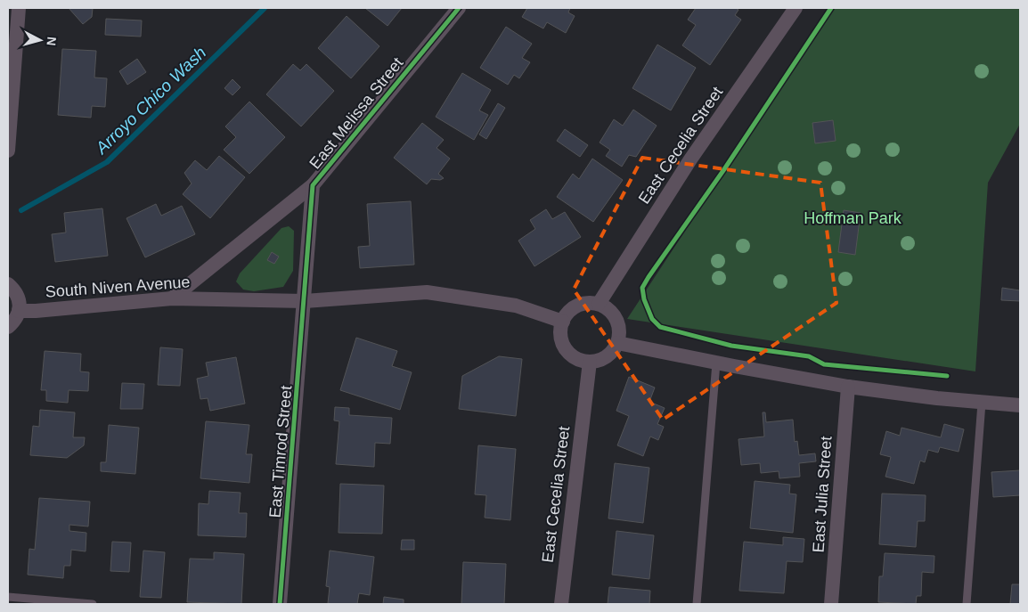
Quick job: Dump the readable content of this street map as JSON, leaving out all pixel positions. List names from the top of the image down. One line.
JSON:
{"streets":{"street":["East Melissa Street","East Cecelia Street","South Niven Avenue","East Timrod Street","East Julia Street"]},"crossings":[["East Melissa Street","South Niven Avenue"],["East Melissa Street","East Timrod Street"],["East Cecelia Street","South Niven Avenue"],["South Niven Avenue","East Timrod Street"]],"water":["Arroyo Chico Wash"],"parks":["Hoffman Park"],"north":"right"}
